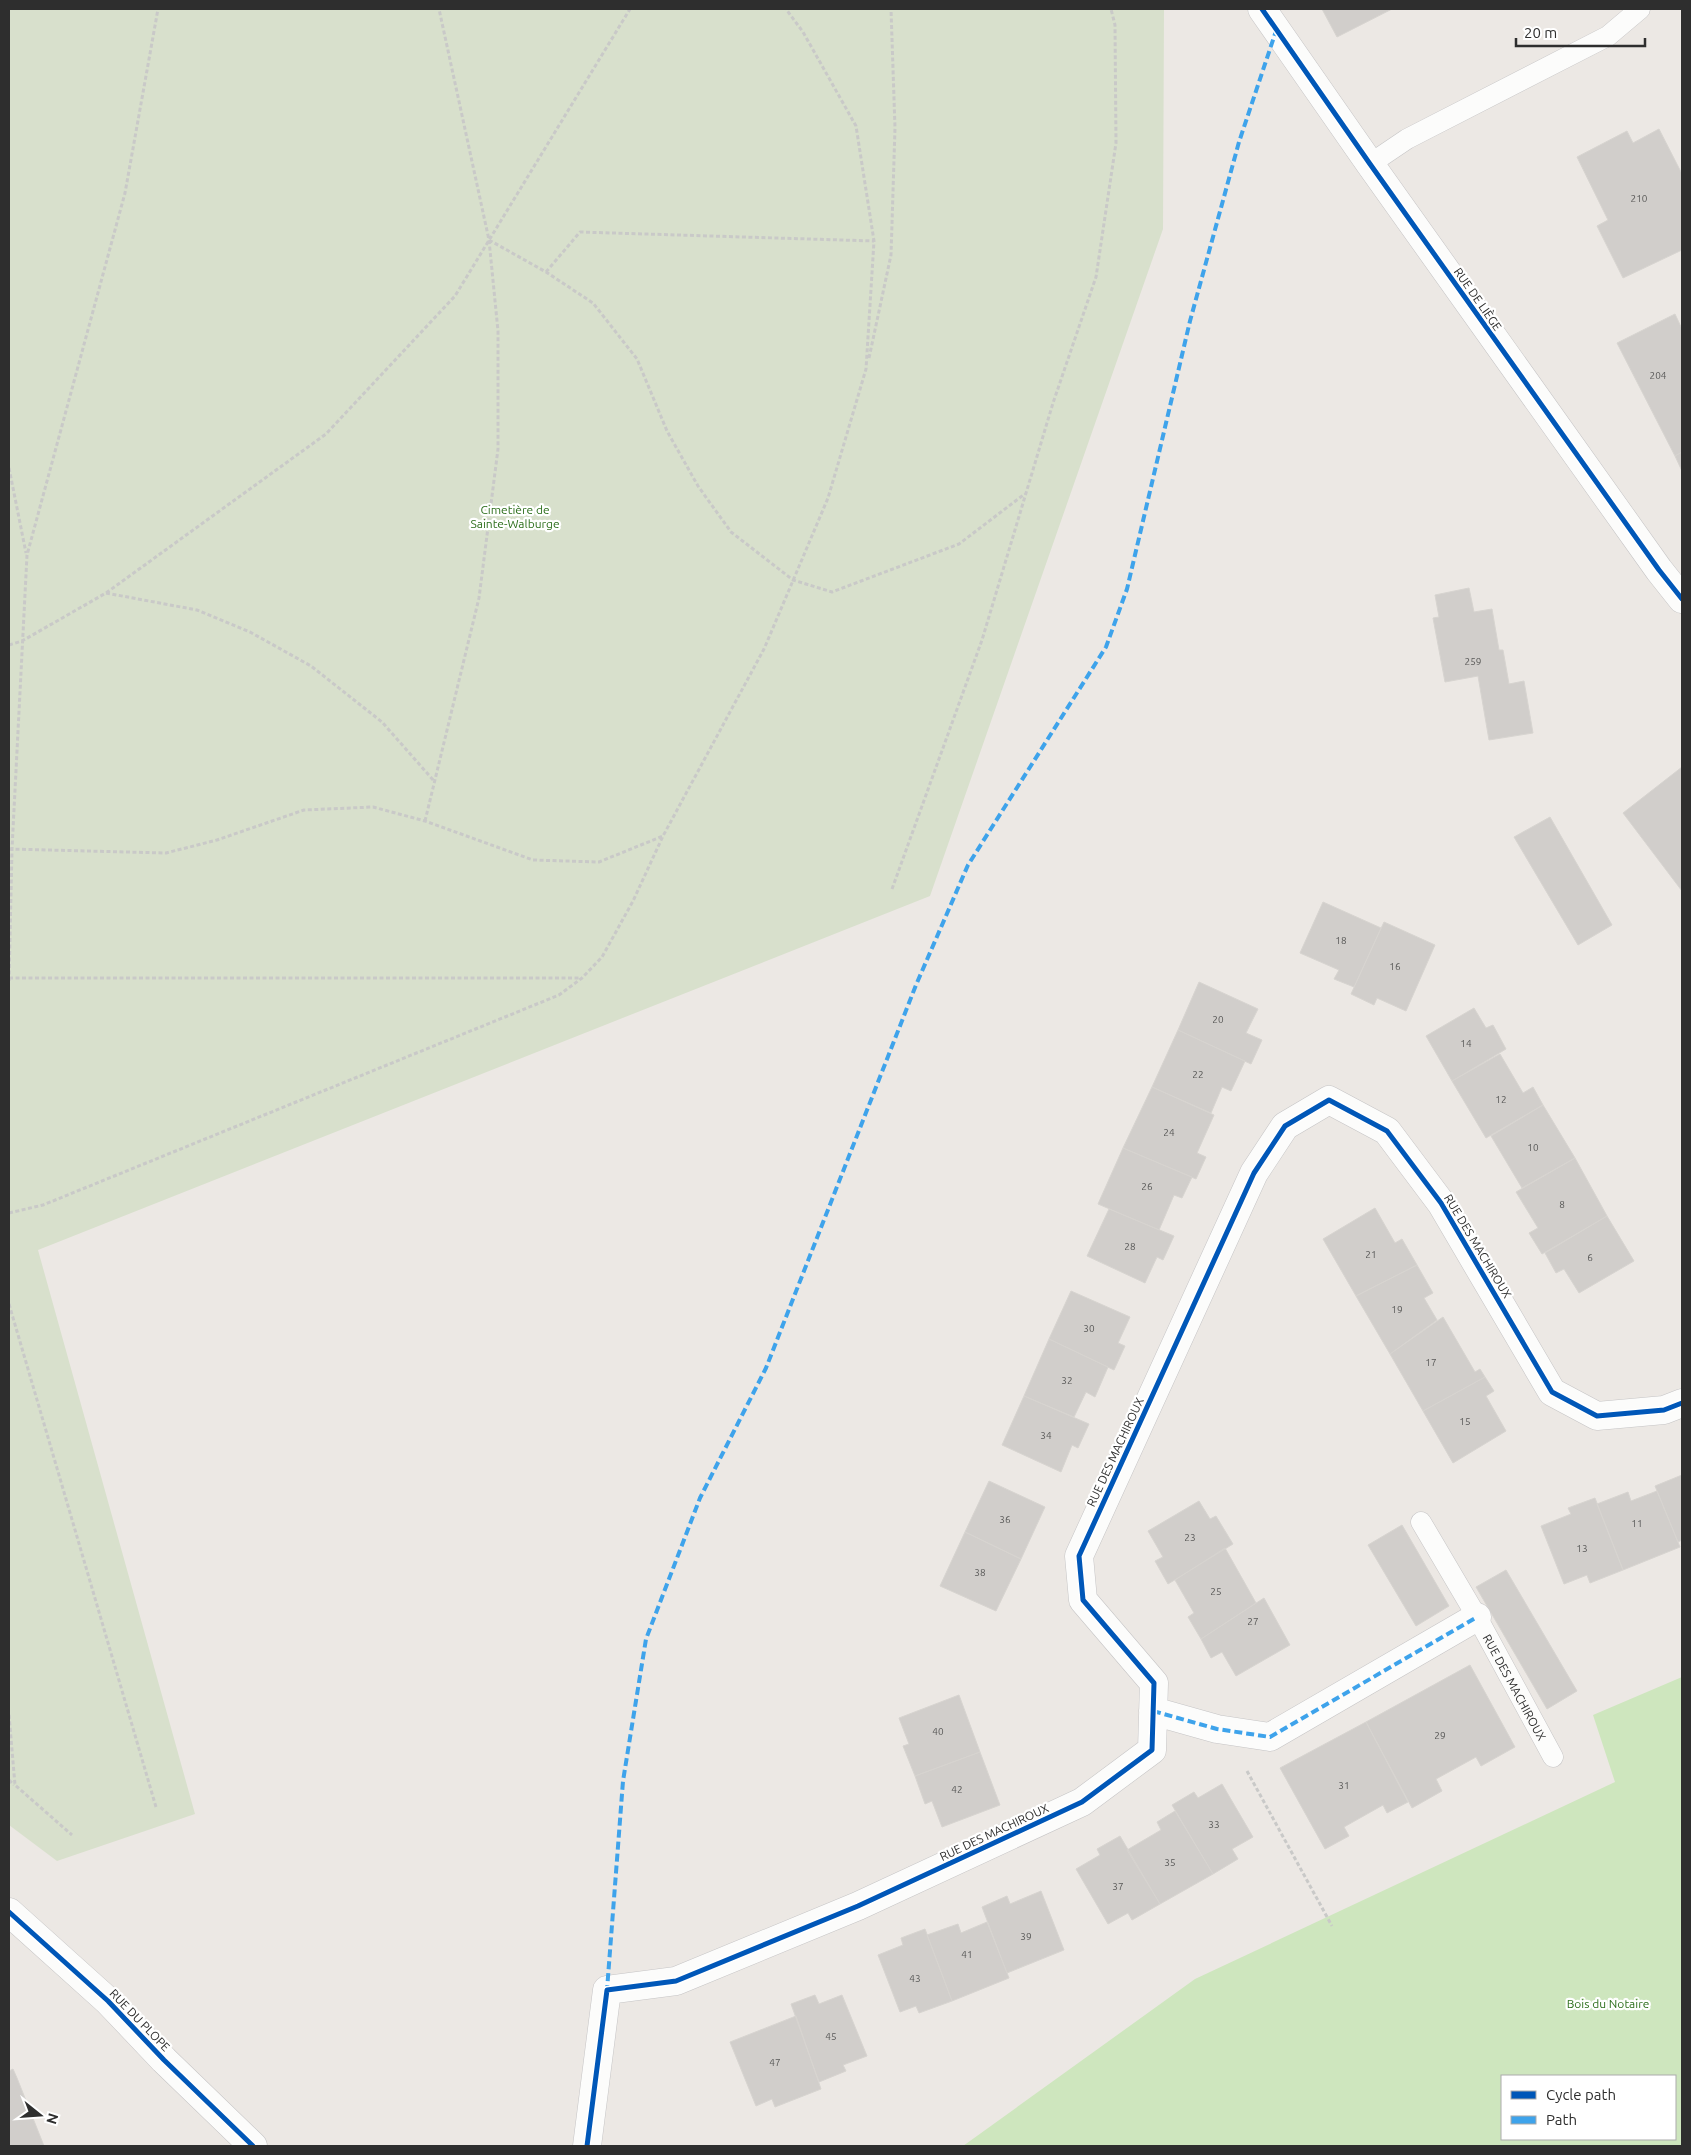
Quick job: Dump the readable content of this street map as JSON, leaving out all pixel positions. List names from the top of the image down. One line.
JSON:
{"streets":{"street":["RUE DE LIÈGE","RUE DES MACHIROUX","RUE DU PLOPE"]},"parks":["Cimetière de Sainte-Walburge","Bois du Notaire"],"house_numbers":["210","204","259","18","16","20","14","22","12","24","10","26","8","28","21","6","19","30","17","32","15","34","36","11","23","13","38","25","27","40","29","31","42","33","35","37","39","41","43","45","47"],"legend":["Cycle path","Path"],"scale_bar":"20 m","north":"right"}
